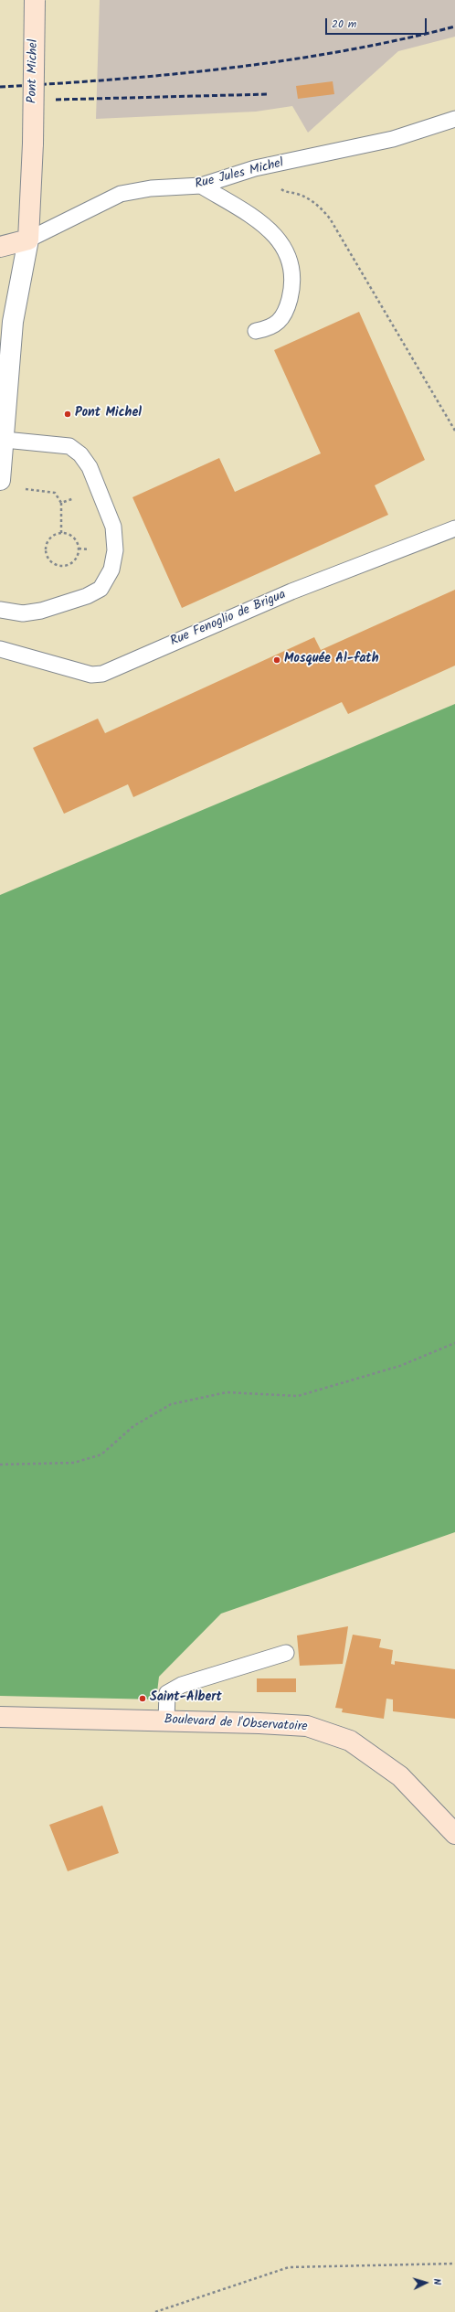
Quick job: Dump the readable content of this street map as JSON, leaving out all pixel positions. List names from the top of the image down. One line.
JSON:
{"streets":{"main road":["Pont Michel","Boulevard de l'Observatoire"],"lane":["Rue Jules Michel","Rue Fenoglio de Brigua"]},"crossings":[["Pont Michel","Rue Jules Michel"]],"places":["Pont Michel","Mosquée Al-fath","Saint-Albert"],"scale_bar":"20 m","north":"right"}
